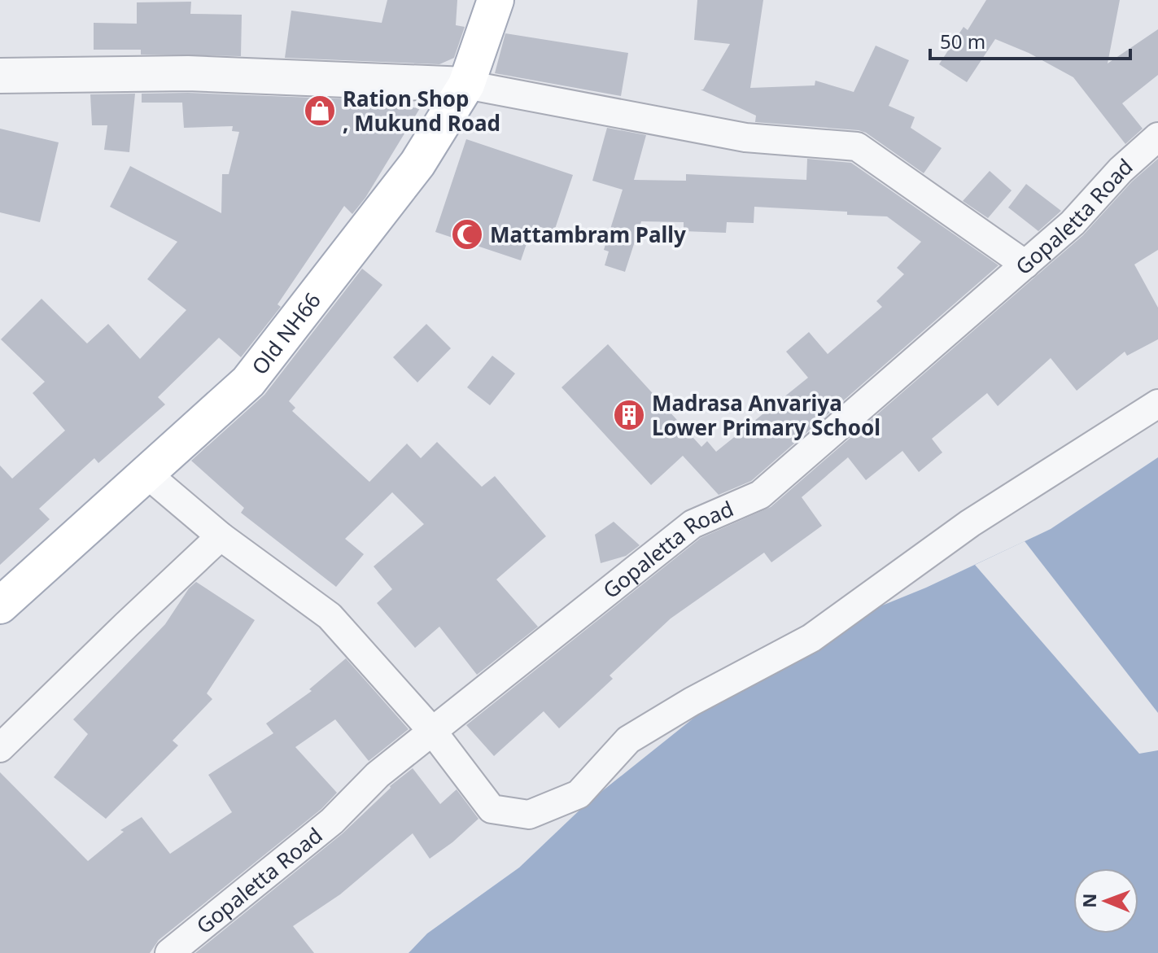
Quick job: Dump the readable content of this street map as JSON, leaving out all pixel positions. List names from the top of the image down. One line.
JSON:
{"streets":{"main road":["Old NH66"],"street":["Gopaletta Road"]},"places":{"shop":["Ration Shop , Mukund Road"],"mosque":["Mattambram Pally"],"building":["Madrasa Anvariya Lower Primary School"]},"scale_bar":"50 m","north":"left"}
